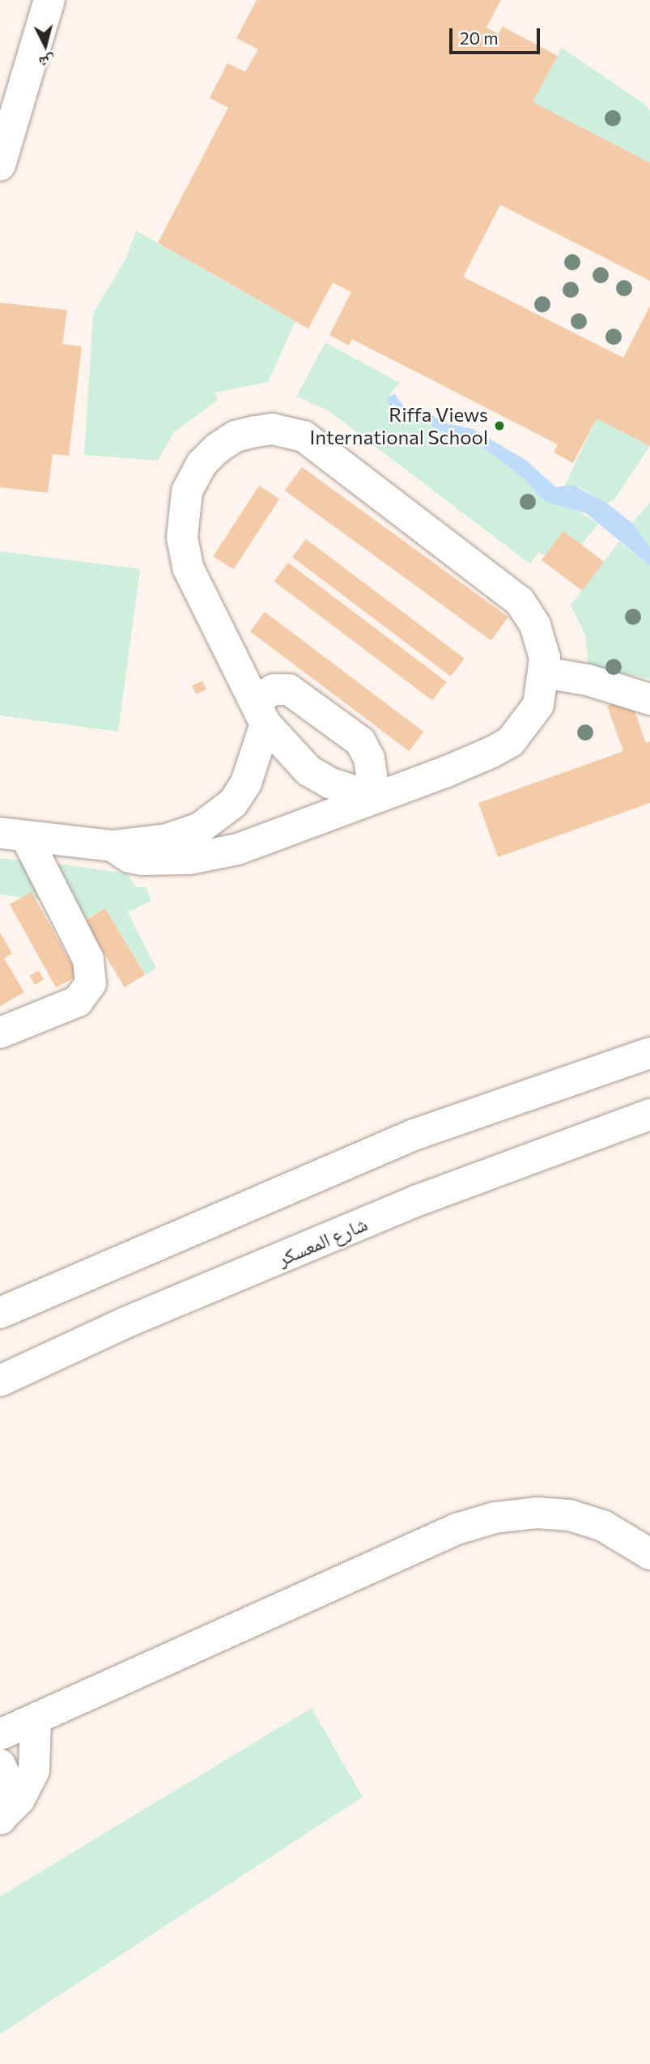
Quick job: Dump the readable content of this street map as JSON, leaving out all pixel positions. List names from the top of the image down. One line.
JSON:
{"streets":{"main road":["شارع المعسكر"]},"places":["Riffa Views International School"],"scale_bar":"20 m","north":"bottom"}
